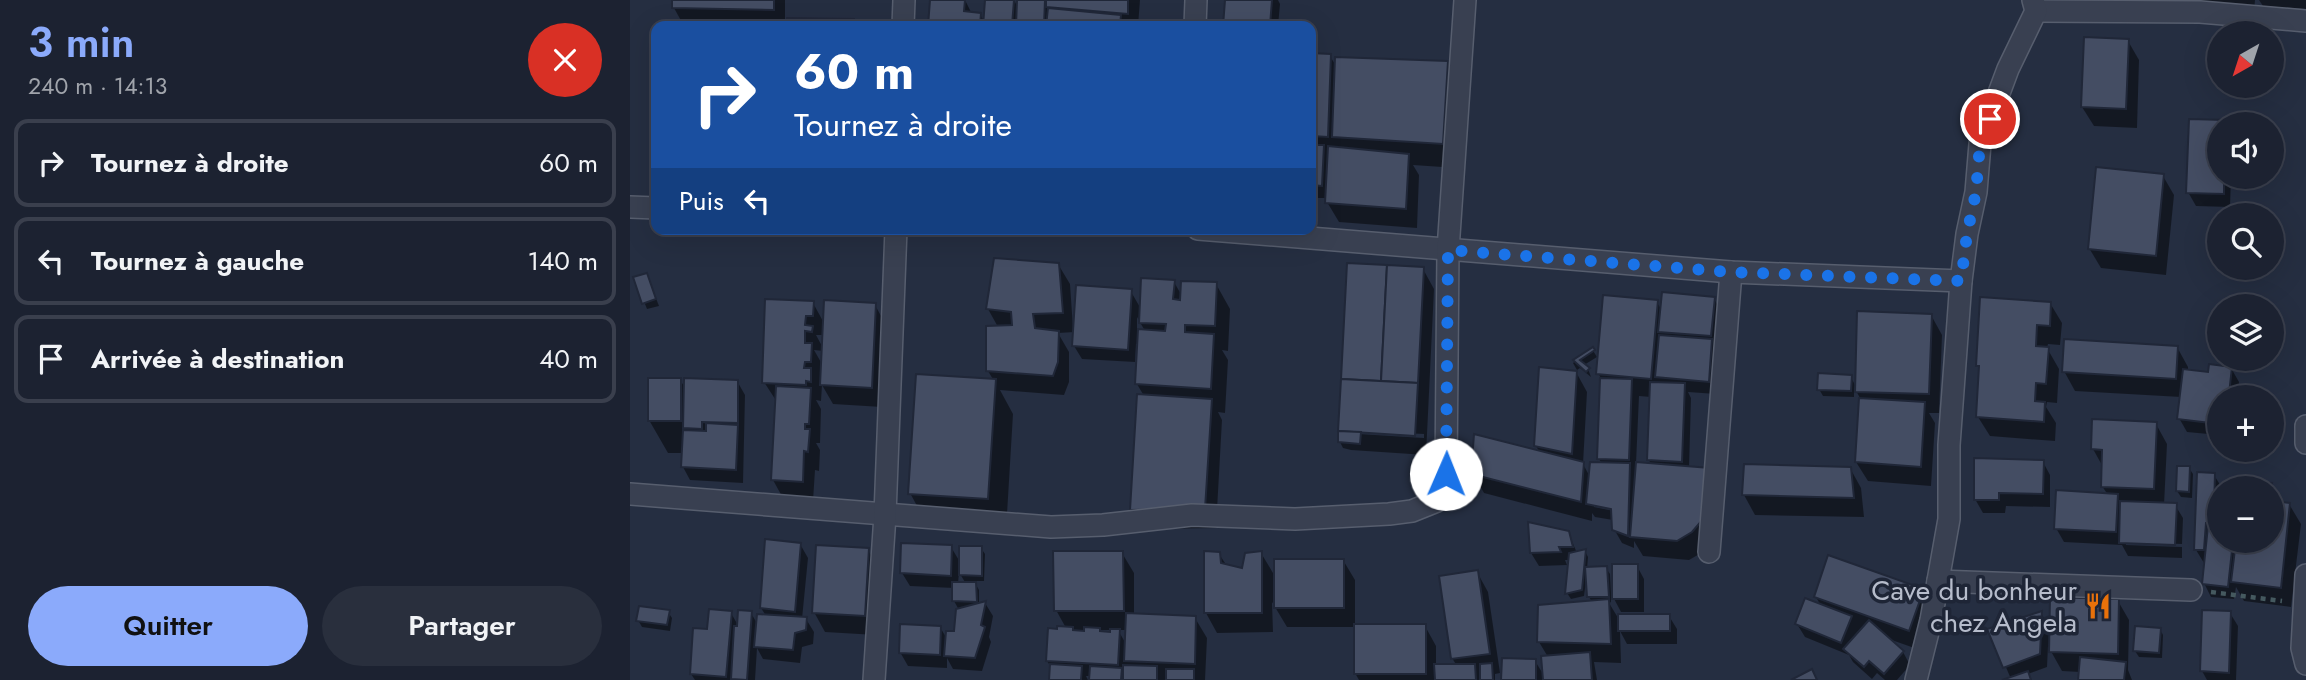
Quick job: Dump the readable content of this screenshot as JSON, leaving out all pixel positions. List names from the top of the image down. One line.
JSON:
{"places":{"restaurant":["Cave du bonheur chez Angela"]},"north":"bottom left","page":{"heading":["3 min","240 m · 14:13"],"map_buttons":["+","−"],"turn":["60 m","Tournez à droite"],"list":[{"name":"Tournez à droite","value":"60 m"},{"name":"Tournez à gauche","value":"140 m"},{"name":"Arrivée à destination","value":"40 m"}],"then":"Puis","buttons":["Quitter","Partager"]}}
